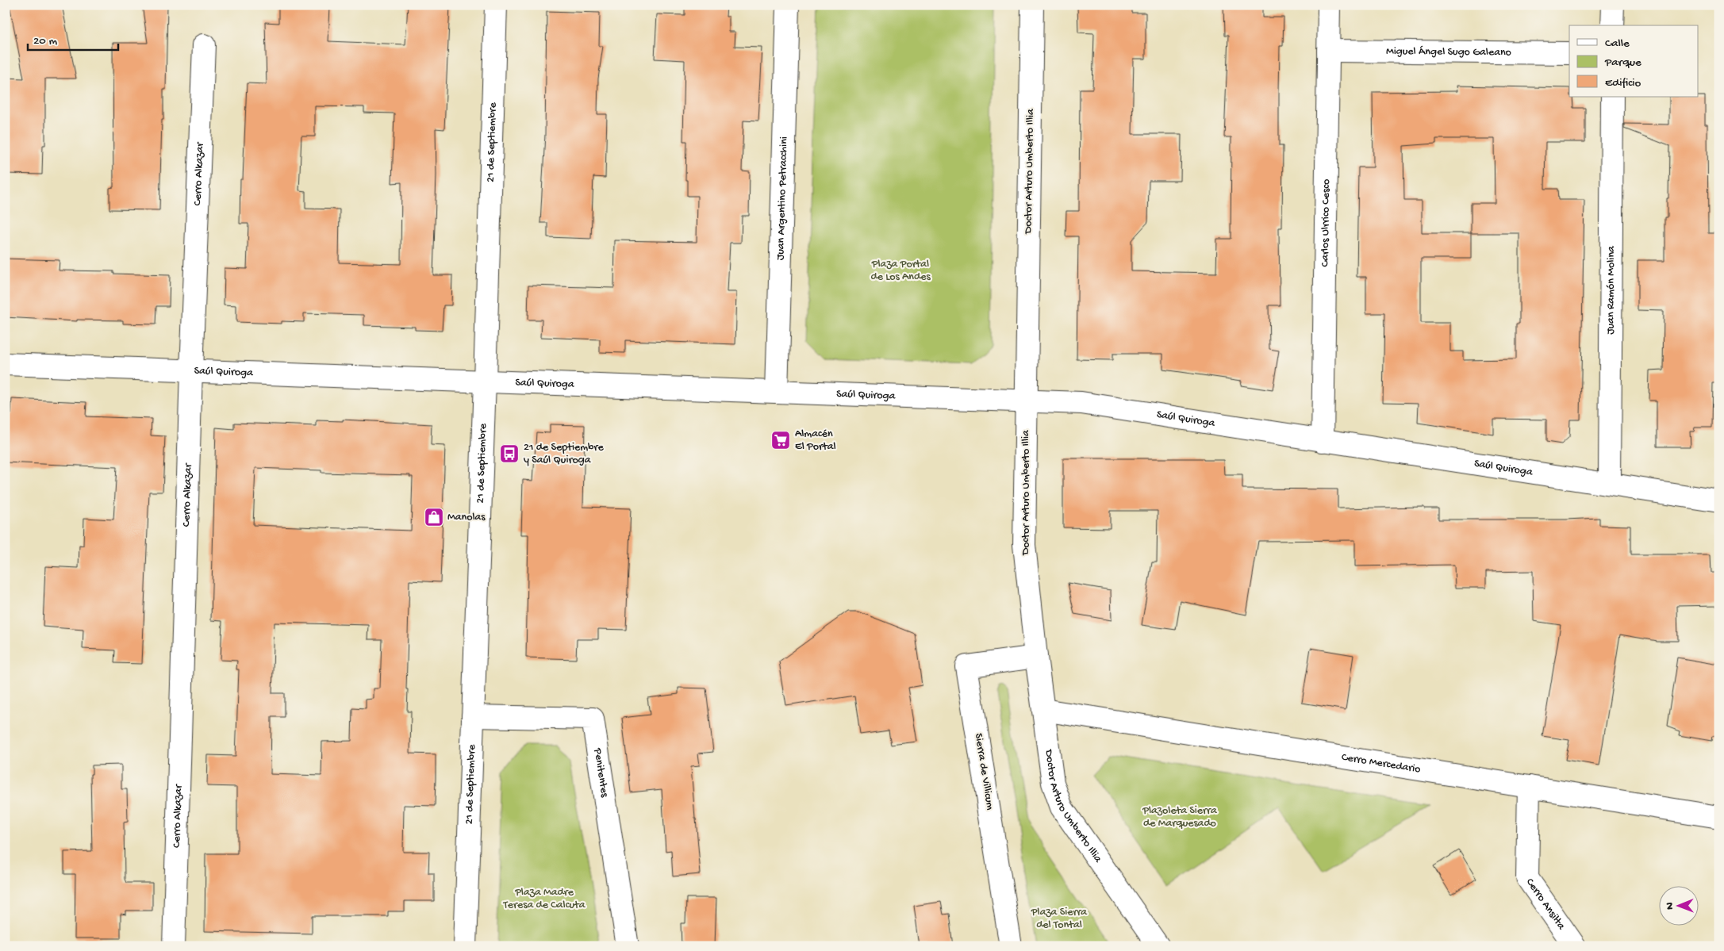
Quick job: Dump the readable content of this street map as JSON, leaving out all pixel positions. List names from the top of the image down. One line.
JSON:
{"streets":{"street":["Miguel Ángel Sugo Galeano","21 de Septiembre","Doctor Arturo Umberto Illia","Cerro Alkazar","Juan Argentino Petracchini","Carlos Ulrrico Cesco","Juan Ramón Molina","Saúl Quiroga","Cerro Mercedario","Sierra de Villicum","Penitentes","Cerro Ansilta"]},"crossings":[["Miguel Ángel Sugo Galeano","Carlos Ulrrico Cesco"],["21 de Septiembre","Saúl Quiroga"],["21 de Septiembre","Penitentes"],["Doctor Arturo Umberto Illia","Saúl Quiroga"],["Doctor Arturo Umberto Illia","Cerro Mercedario"],["Doctor Arturo Umberto Illia","Sierra de Villicum"],["Cerro Alkazar","Saúl Quiroga"],["Juan Argentino Petracchini","Saúl Quiroga"],["Carlos Ulrrico Cesco","Saúl Quiroga"],["Juan Ramón Molina","Saúl Quiroga"],["Cerro Mercedario","Cerro Ansilta"]],"parks":["Plaza Portal de Los Andes","Plazoleta Sierra de Marquesado","Plaza Madre Teresa de Calcuta","Plaza Sierra del Tontal"],"places":{"supermarket":["Almacén El Portal"],"bus stop":["21 de Septiembre y Saúl Quiroga"],"shop":["Manolas"]},"legend":["Calle","Parque","Edificio"],"scale_bar":"20 m","north":"left"}
